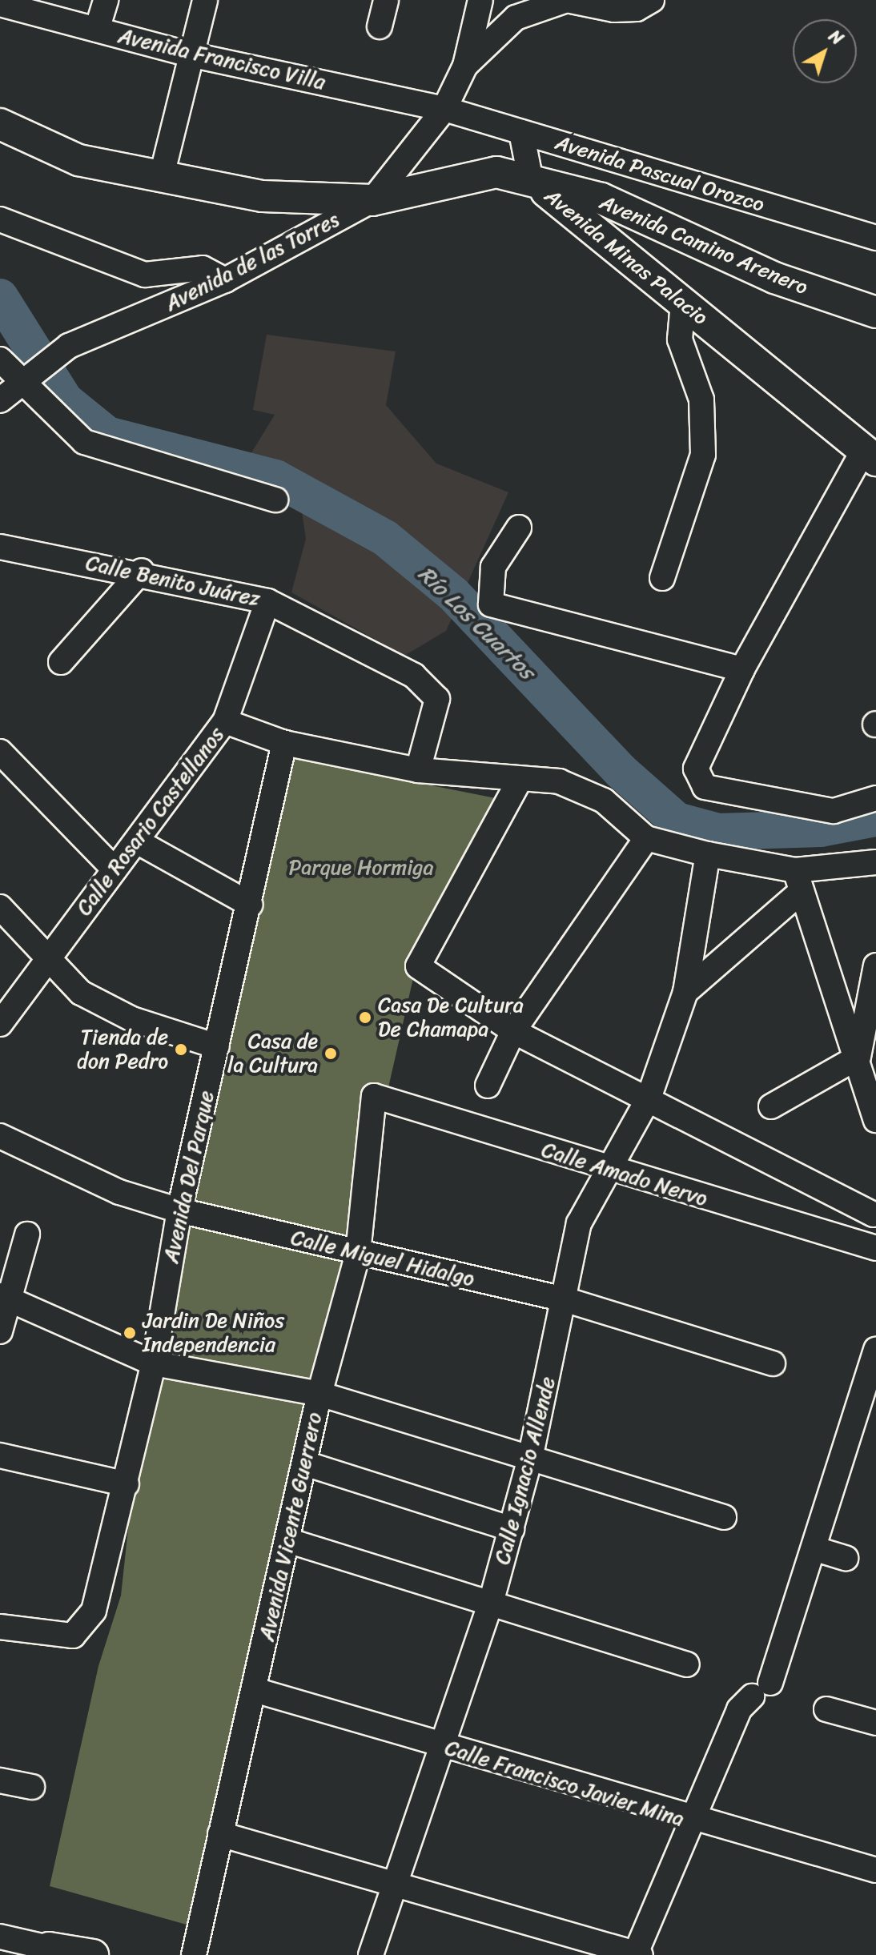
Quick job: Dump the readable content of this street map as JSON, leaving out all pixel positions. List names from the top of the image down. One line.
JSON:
{"streets":{"main road":["Avenida Camino Arenero","Avenida Minas Palacio"],"street":["Avenida Francisco Villa","Avenida Pascual Orozco","Avenida de las Torres","Calle Benito Juárez","Calle Rosario Castellanos","Calle Amado Nervo","Avenida Del Parque","Calle Miguel Hidalgo","Calle Ignacio Allende","Avenida Vicente Guerrero","Calle Francisco Javier Mina"]},"crossings":[["Avenida Francisco Villa","Avenida Pascual Orozco"],["Avenida Francisco Villa","Avenida de las Torres"],["Avenida Pascual Orozco","Avenida de las Torres"],["Avenida Camino Arenero","Avenida Minas Palacio"],["Avenida Minas Palacio","Avenida de las Torres"],["Calle Benito Juárez","Calle Rosario Castellanos"],["Calle Amado Nervo","Calle Ignacio Allende"],["Calle Amado Nervo","Avenida Vicente Guerrero"],["Avenida Del Parque","Calle Miguel Hidalgo"],["Calle Miguel Hidalgo","Calle Ignacio Allende"],["Calle Miguel Hidalgo","Avenida Vicente Guerrero"],["Calle Ignacio Allende","Calle Francisco Javier Mina"],["Avenida Vicente Guerrero","Calle Francisco Javier Mina"]],"water":["Río Los Cuartos"],"parks":["Parque Hormiga"],"places":["Casa De Cultura De Chamapa","Tienda de don Pedro","Casa de la Cultura","Jardin De Niños Independencia"],"north":"top right"}
